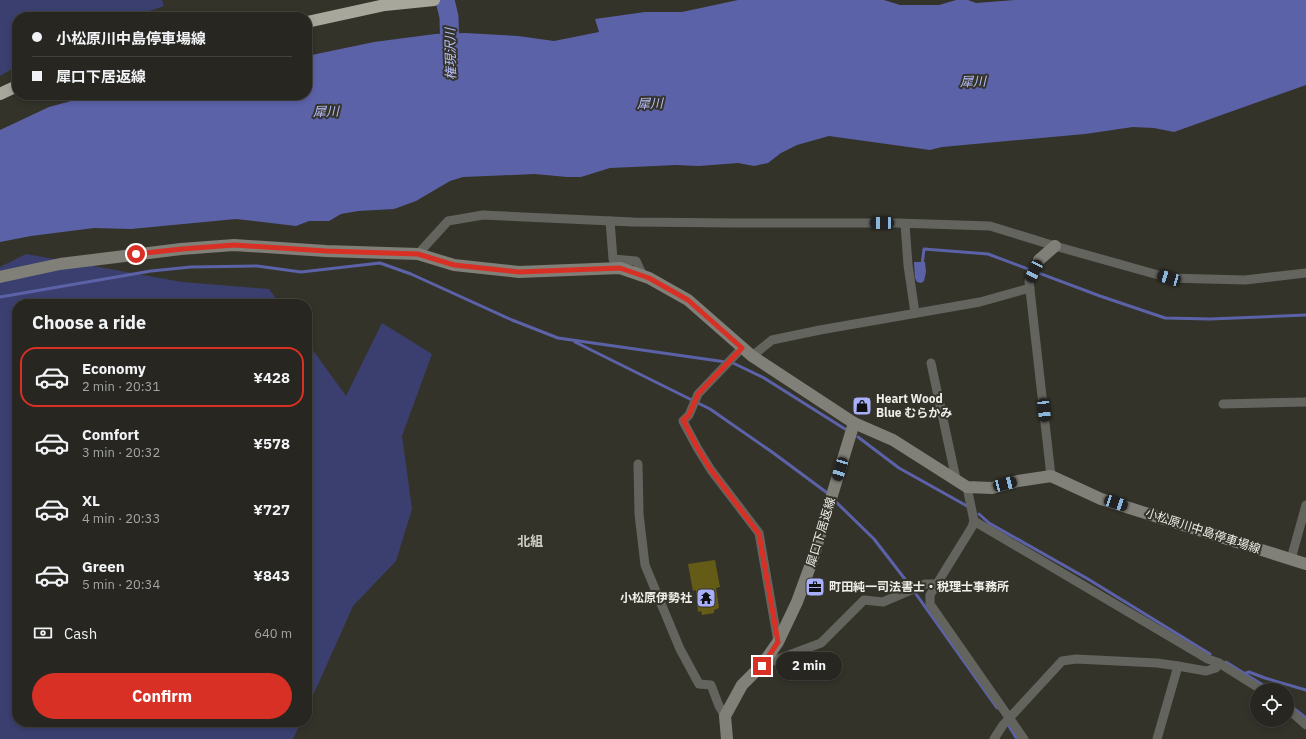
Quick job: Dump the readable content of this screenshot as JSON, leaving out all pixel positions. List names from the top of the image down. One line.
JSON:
{"streets":{"main road":["小松原川中島停車場線","犀口下居返線"]},"districts":["北組"],"water":["権現沢川","犀川"],"places":{"shop":["Heart Wood Blue むらかみ"],"office":["町田純一司法書士・税理士事務所"],"temple":["小松原伊勢社"]},"page":{"banner":["小松原川中島停車場線","犀口下居返線"],"heading":"Choose a ride","list":[{"name":"Economy","note":"2 min · 20:31","value":"¥428"},{"name":"Comfort","note":"3 min · 20:32","value":"¥578"},{"name":"XL","note":"4 min · 20:33","value":"¥727"},{"name":"Green","note":"5 min · 20:34","value":"¥843"}],"pay":["Cash","640 m"],"bubble":"2 min","buttons":"Confirm"}}
